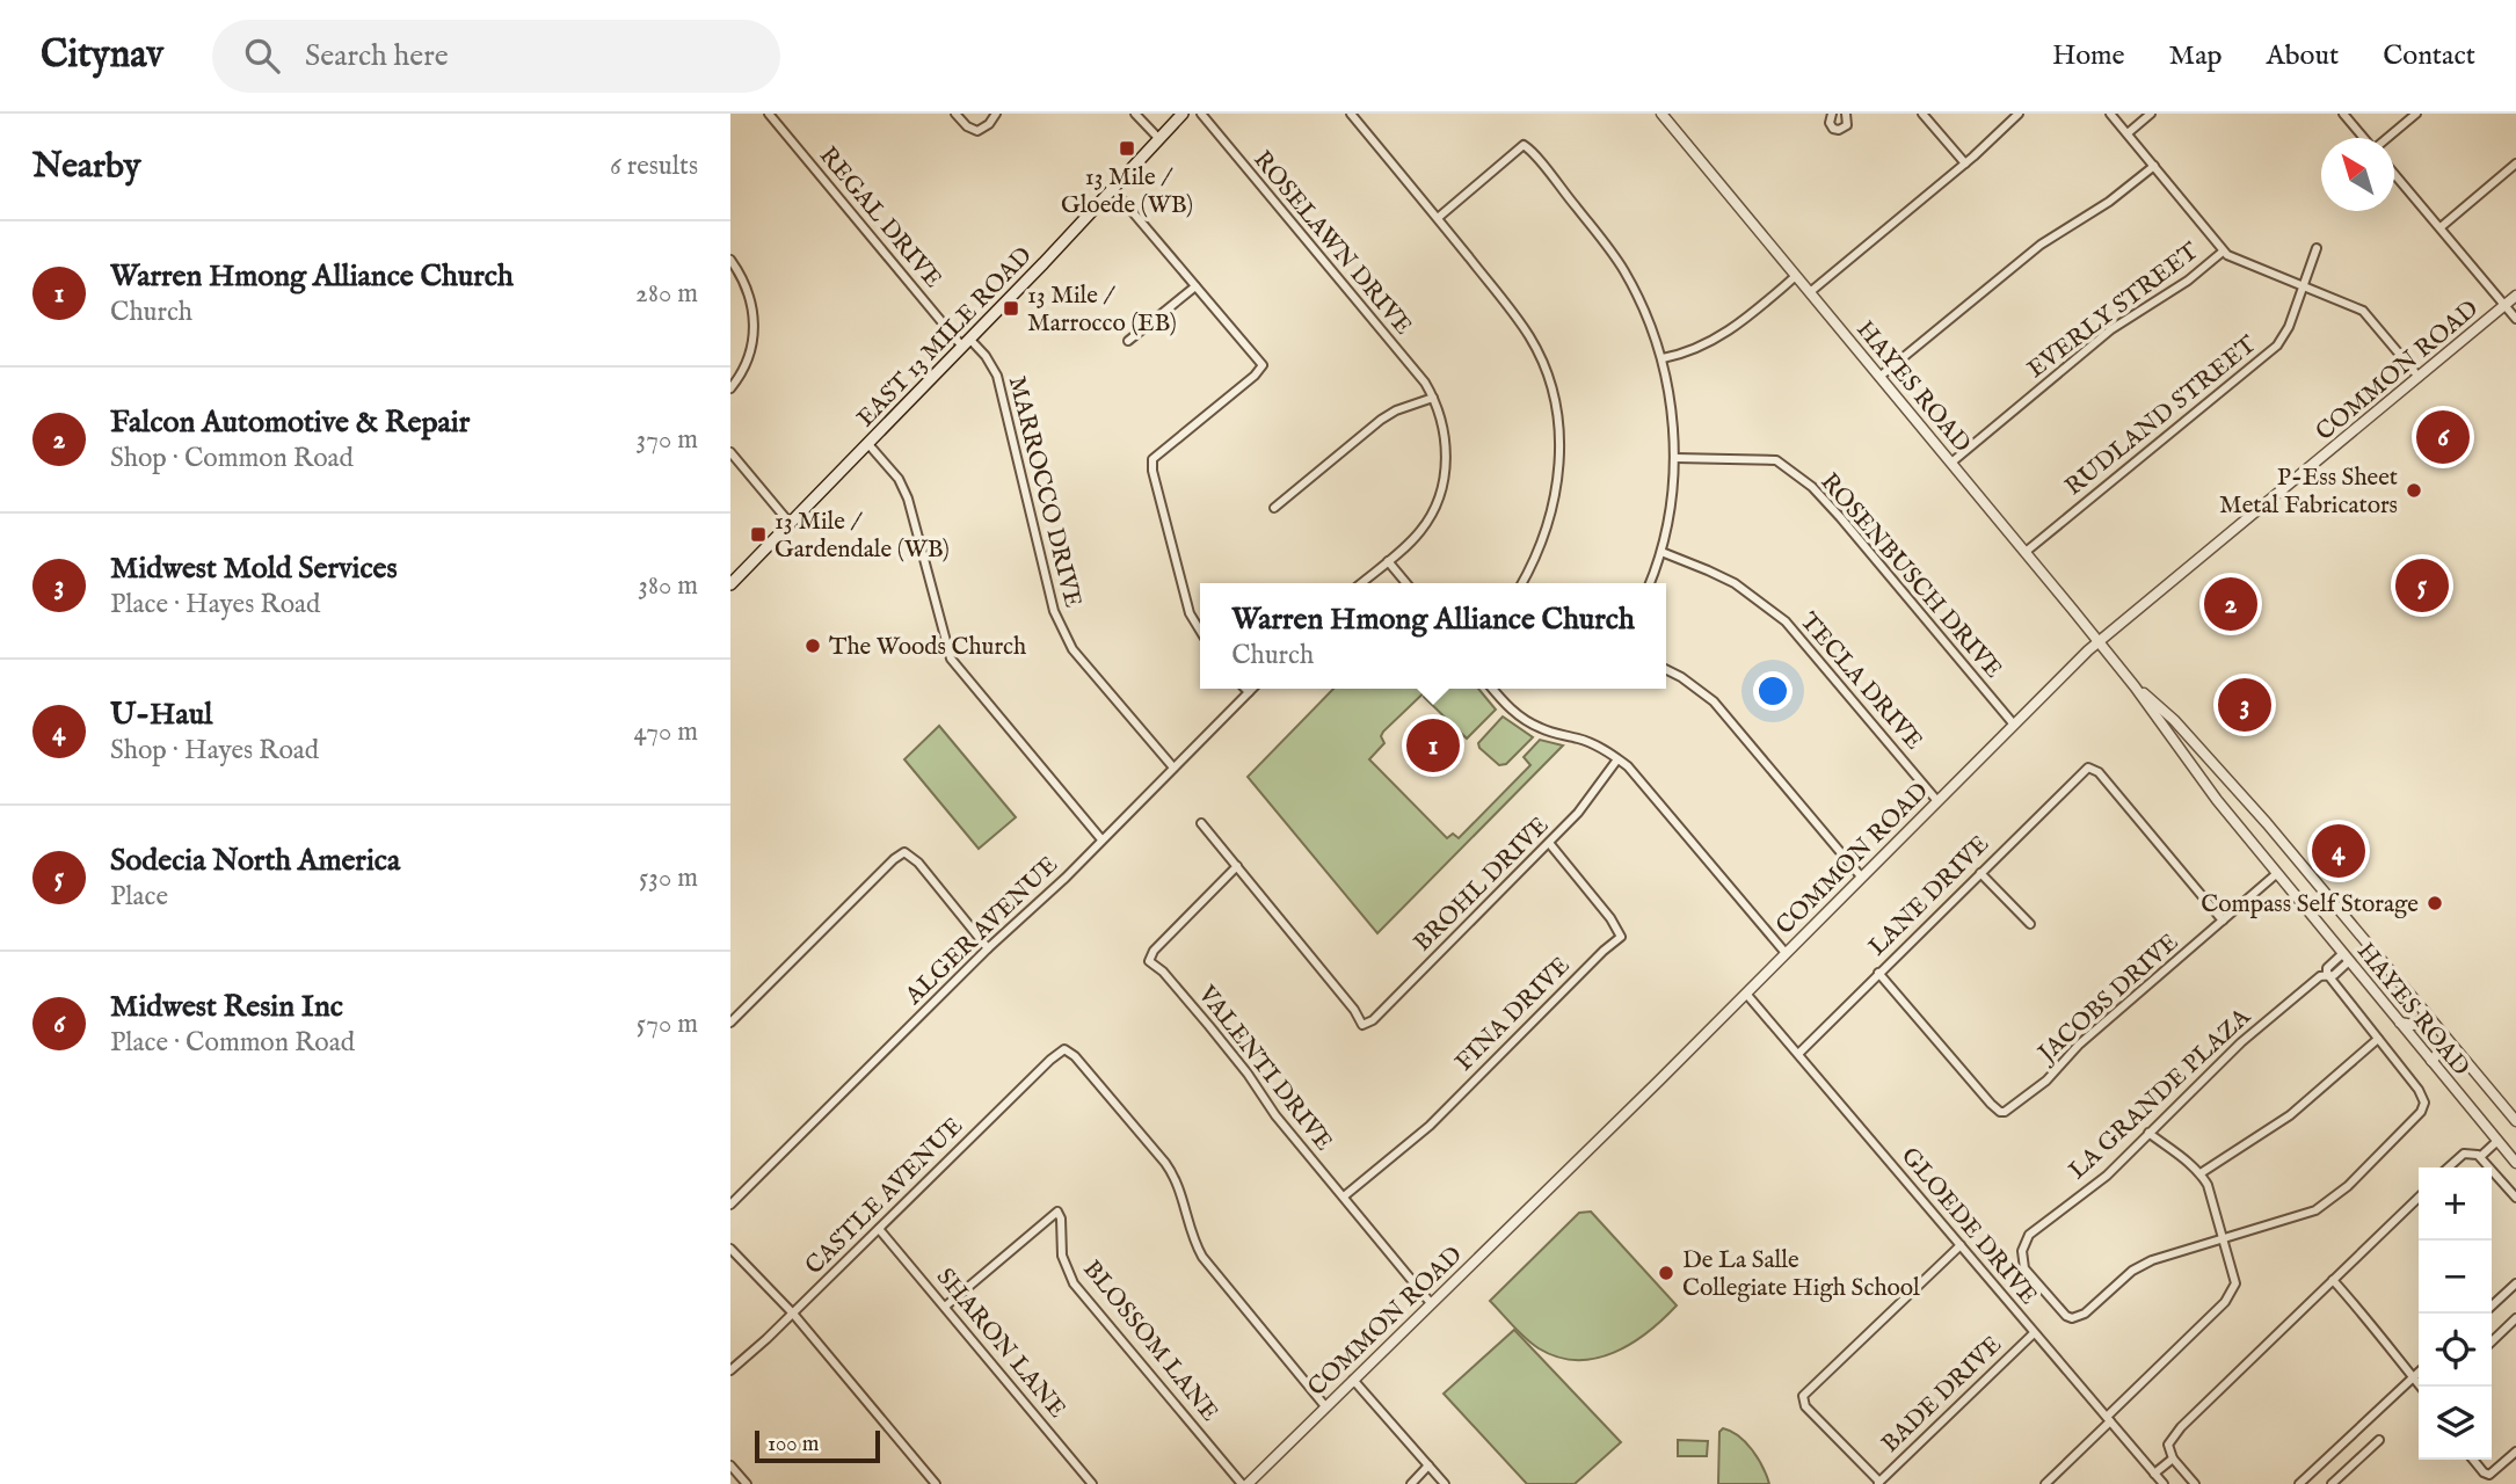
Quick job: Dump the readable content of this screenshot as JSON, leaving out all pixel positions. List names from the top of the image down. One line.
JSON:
{"streets":{"main road":["EAST 13 MILE ROAD"],"street":["REGAL DRIVE","ROSELAWN DRIVE","EVERLY STREET","COMMON ROAD","HAYES ROAD","RUDLAND STREET","MARROCCO DRIVE","ROSENBUSCH DRIVE","TECLA DRIVE","BROHL DRIVE","LANE DRIVE","ALGER AVENUE","JACOBS DRIVE","FINA DRIVE","VALENTI DRIVE","LA GRANDE PLAZA","CASTLE AVENUE","GLOEDE DRIVE","BLOSSOM LANE","SHARON LANE","BADE DRIVE"]},"crossings":[["REGAL DRIVE","EAST 13 MILE ROAD"],["REGAL DRIVE","MARROCCO DRIVE"],["EVERLY STREET","HAYES ROAD"],["EAST 13 MILE ROAD","MARROCCO DRIVE"],["COMMON ROAD","HAYES ROAD"],["COMMON ROAD","ROSENBUSCH DRIVE"],["COMMON ROAD","TECLA DRIVE"],["COMMON ROAD","VALENTI DRIVE"],["COMMON ROAD","CASTLE AVENUE"],["COMMON ROAD","GLOEDE DRIVE"],["HAYES ROAD","RUDLAND STREET"],["HAYES ROAD","JACOBS DRIVE"],["HAYES ROAD","LA GRANDE PLAZA"],["MARROCCO DRIVE","ALGER AVENUE"],["BROHL DRIVE","FINA DRIVE"],["BROHL DRIVE","VALENTI DRIVE"],["LANE DRIVE","JACOBS DRIVE"],["LANE DRIVE","GLOEDE DRIVE"],["FINA DRIVE","VALENTI DRIVE"],["CASTLE AVENUE","SHARON LANE"],["GLOEDE DRIVE","BADE DRIVE"],["BLOSSOM LANE","SHARON LANE"]],"places":{"transit":["13 Mile / Gloede (WB)","13 Mile / Marrocco (EB)","13 Mile / Gardendale (WB)"],"other":["P-Ess Sheet Metal Fabricators","The Woods Church","Compass Self Storage","De La Salle Collegiate High School"]},"scale_bar":"100 m","north":"top left","page":{"header":"Citynav","search":"Search here","nav":["Home","Map","About","Contact"],"heading":["Nearby","6 results"],"list":[{"mark":"1","name":"Warren Hmong Alliance Church","note":"Church","value":"280 m"},{"mark":"2","name":"Falcon Automotive & Repair","note":"Shop · Common Road","value":"370 m"},{"mark":"3","name":"Midwest Mold Services","note":"Place · Hayes Road","value":"380 m"},{"mark":"4","name":"U-Haul","note":"Shop · Hayes Road","value":"470 m"},{"mark":"5","name":"Sodecia North America","note":"Place","value":"530 m"},{"mark":"6","name":"Midwest Resin Inc","note":"Place · Common Road","value":"570 m"}],"pins":["6","5","2","3","1","4"],"popup":["Warren Hmong Alliance Church","Church"],"map_buttons":["+","−"],"scale":"100 m"}}
